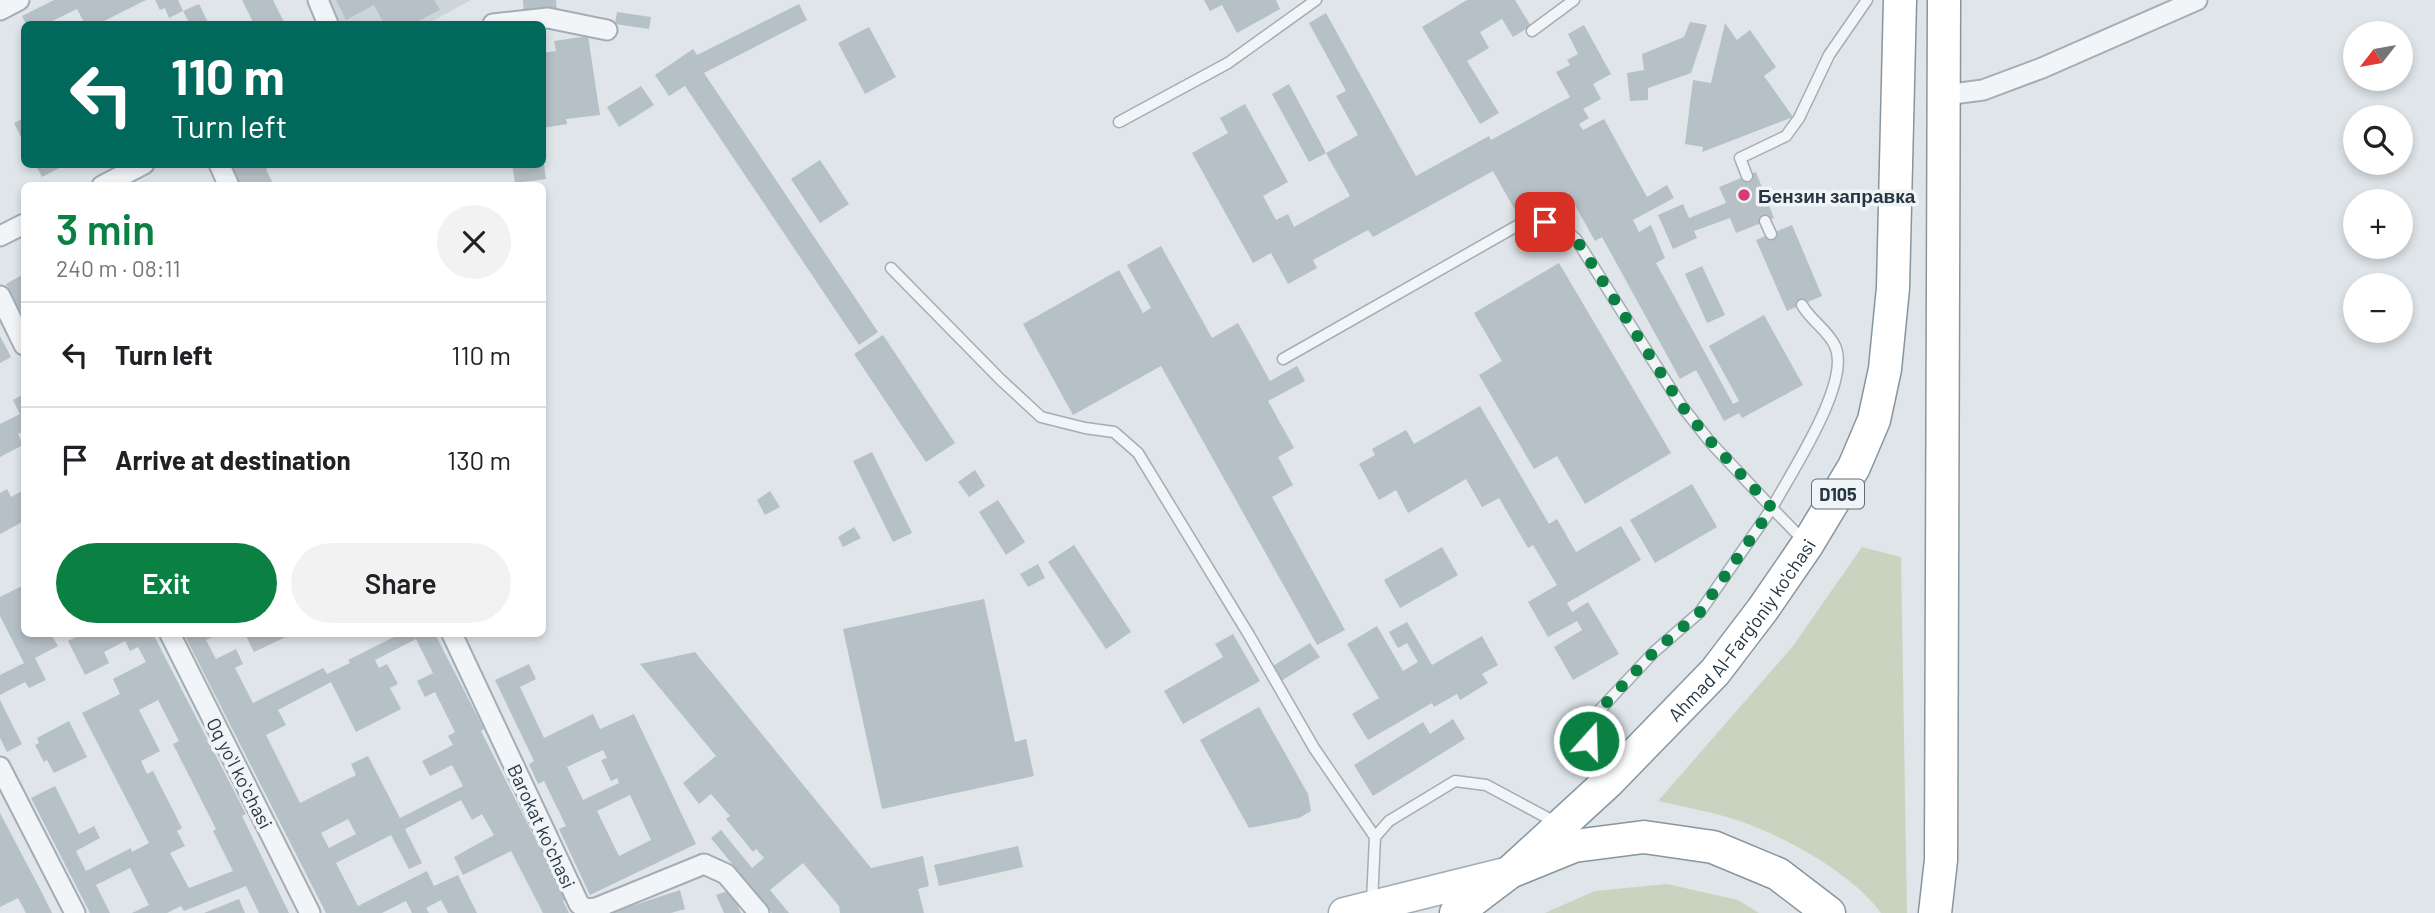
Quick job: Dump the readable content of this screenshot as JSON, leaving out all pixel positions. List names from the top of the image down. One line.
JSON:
{"streets":{"highway":["D105","Ahmad Al-Farg'oniy ko'chasi"],"street":["Oq yoʻl koʻchasi","Barokat koʻchasi"]},"places":["Бензин заправка"],"north":"bottom left","page":{"map_buttons":["+","−"],"turn":["110 m","Turn left"],"heading":["3 min","240 m · 08:11"],"list":[{"name":"Turn left","value":"110 m"},{"name":"Arrive at destination","value":"130 m"}],"buttons":["Exit","Share"]}}
